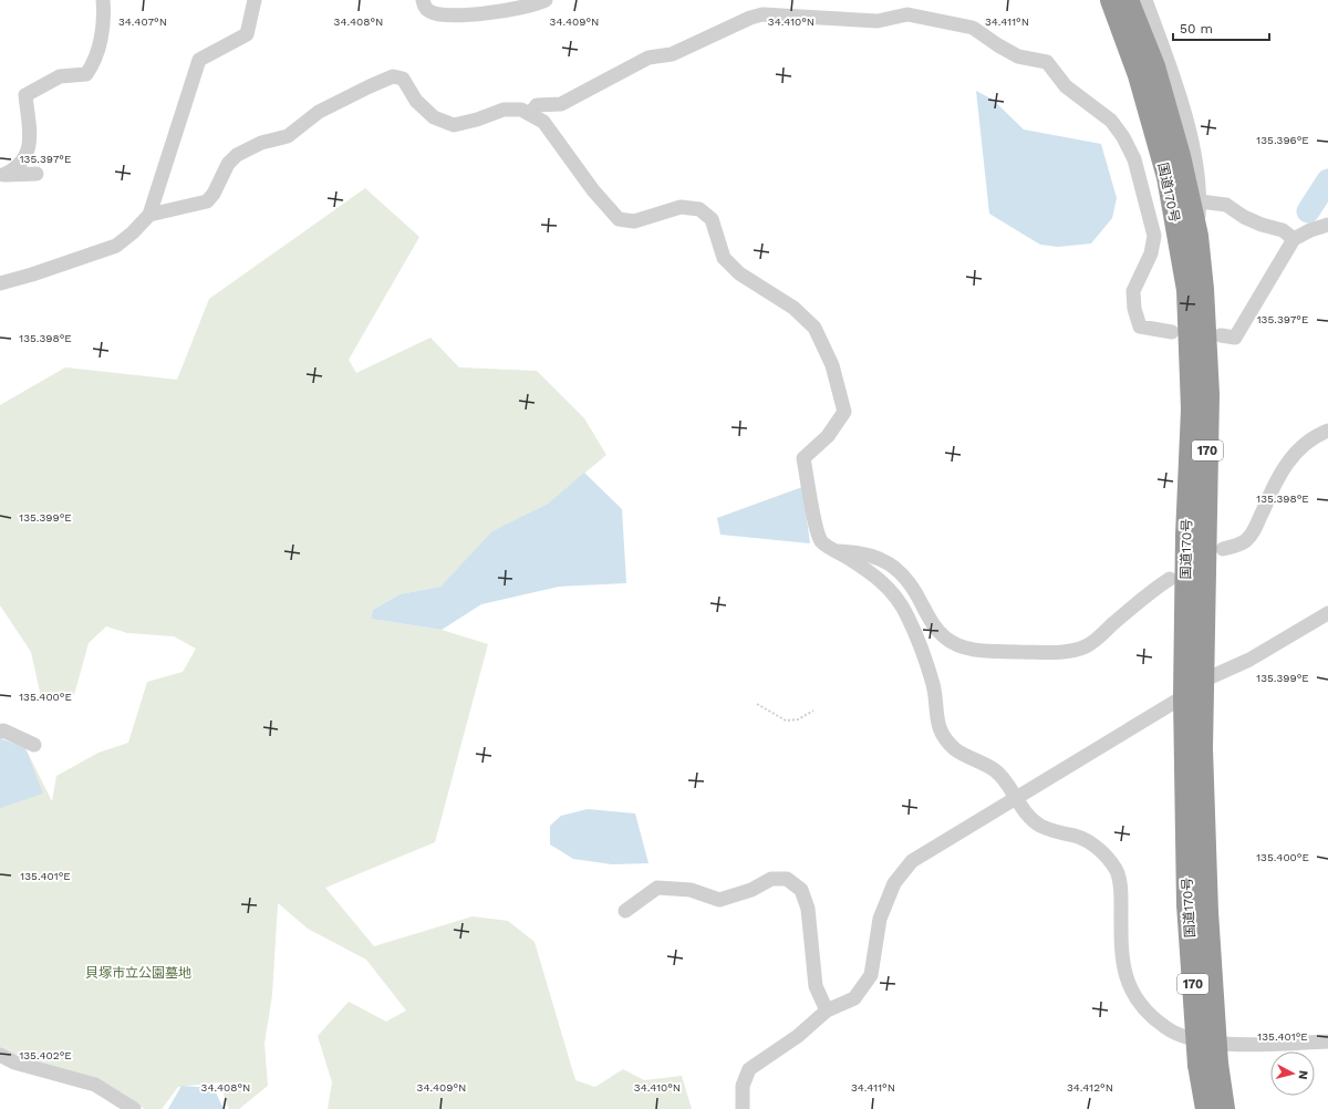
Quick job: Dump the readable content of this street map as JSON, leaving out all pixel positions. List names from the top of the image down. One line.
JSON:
{"streets":{"highway":["国道170号","170"]},"parks":["貝塚市立公園墓地"],"scale_bar":"50 m","north":"right","coordinates":["34.407°N","34.408°N","34.409°N","34.410°N","34.411°N","135.396°E","135.397°E","135.398°E","135.399°E","135.400°E","135.401°E","135.402°E","34.412°N"]}
